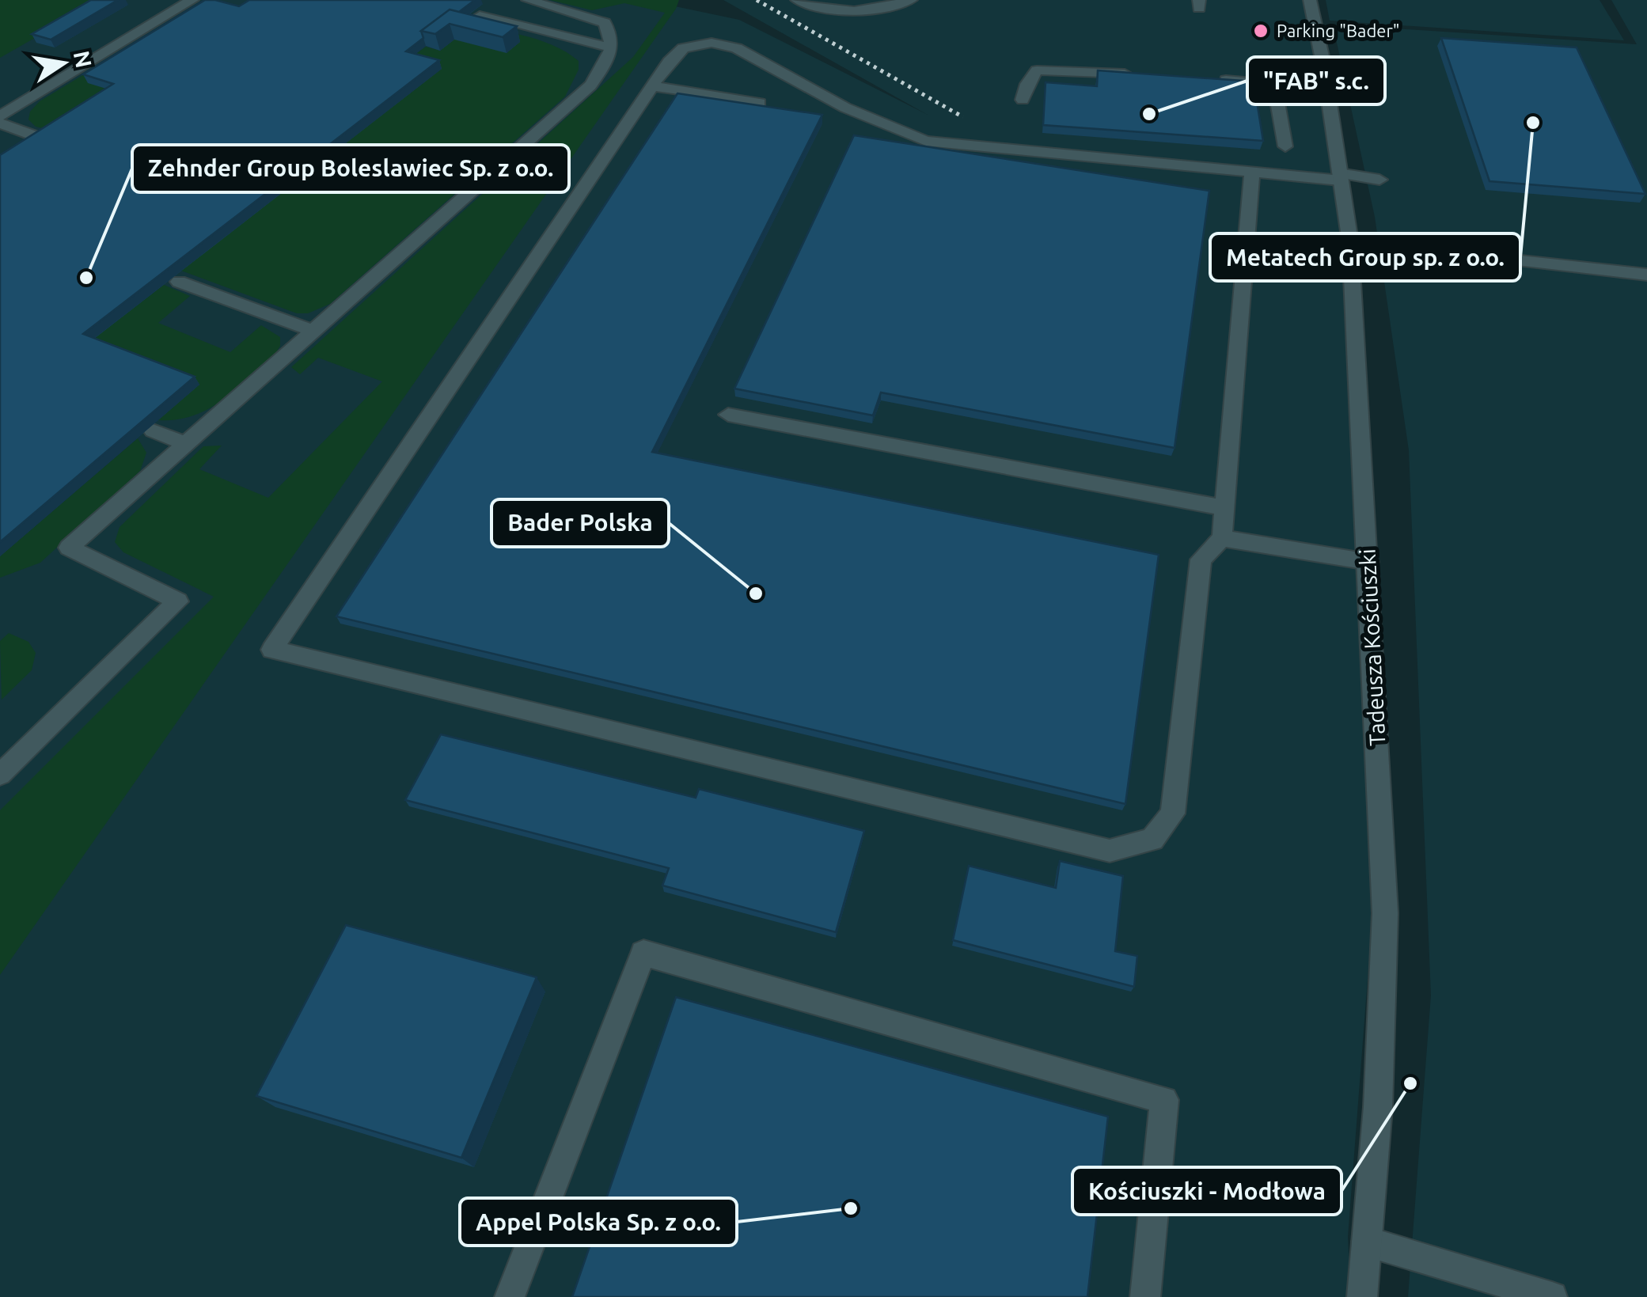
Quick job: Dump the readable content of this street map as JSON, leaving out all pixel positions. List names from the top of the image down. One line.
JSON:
{"streets":{"street":["Tadeusza Kościuszki"]},"places":["Parking \"Bader\"","\"FAB\" s.c.","Metatech Group sp. z o.o.","Zehnder Group Boleslawiec Sp. z o.o.","Bader Polska","Kościuszki - Modłowa","Appel Polska Sp. z o.o."],"north":"right"}
